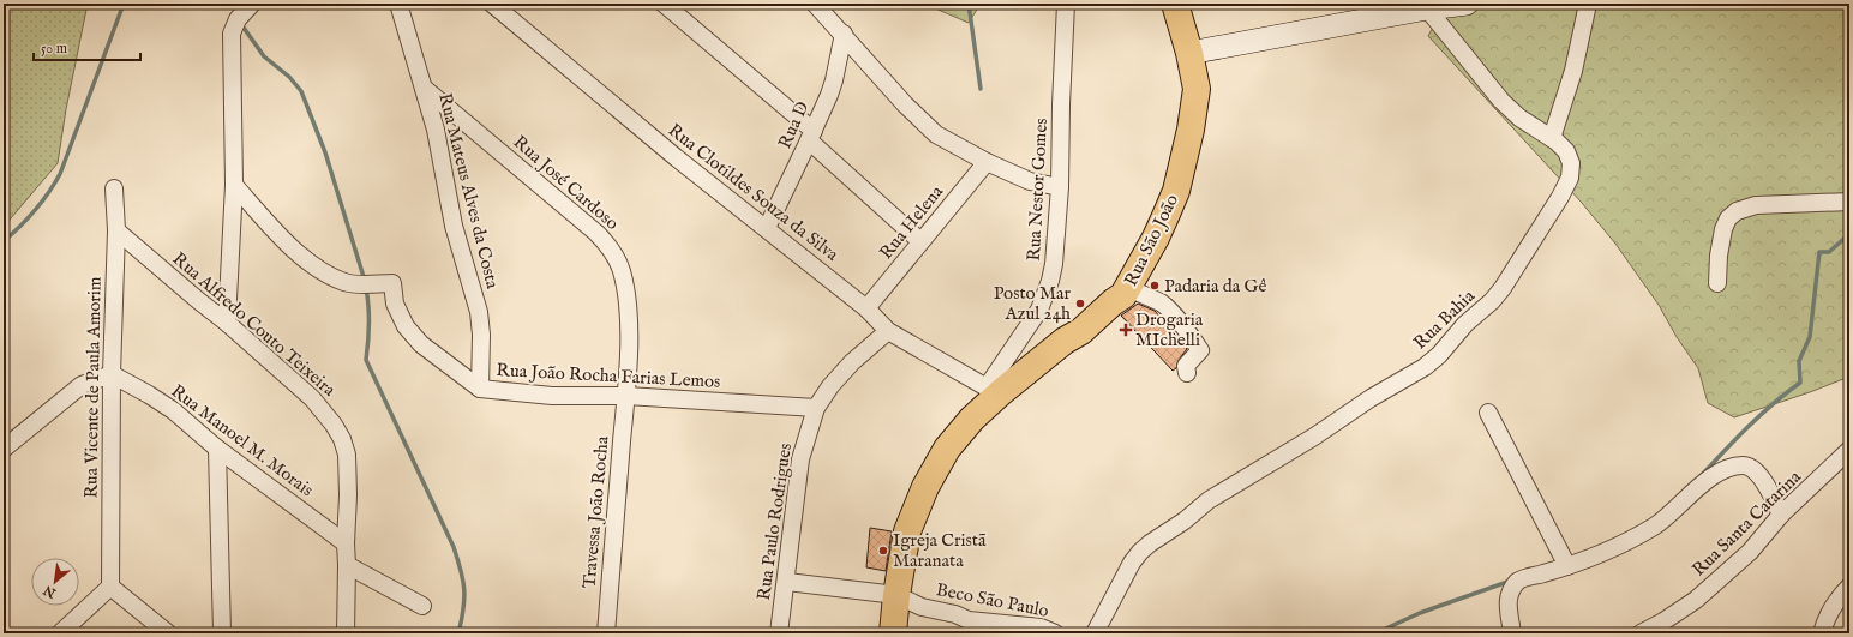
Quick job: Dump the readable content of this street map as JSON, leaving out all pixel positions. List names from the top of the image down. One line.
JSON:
{"streets":{"main road":["Rua São João"],"street":["Rua D","Rua José Cardoso","Rua Nestor Gomes","Rua Mateus Alves da Costa","Rua Clotildes Souza da Silva","Rua Helena","Rua Bahia","Rua Alfredo Couto Teixeira","Rua João Rocha Farias Lemos","Rua Vicente de Paula Amorim","Rua Manoel M. Morais","Travessa João Rocha","Rua Paulo Rodrigues","Rua Santa Catarina","Beco São Paulo"]},"crossings":[["Rua D","Rua Clotildes Souza da Silva"],["Rua José Cardoso","Rua Mateus Alves da Costa"],["Rua José Cardoso","Rua João Rocha Farias Lemos"],["Rua José Cardoso","Travessa João Rocha"],["Rua Nestor Gomes","Rua Clotildes Souza da Silva"],["Rua Nestor Gomes","Rua São João"],["Rua Mateus Alves da Costa","Rua João Rocha Farias Lemos"],["Rua Clotildes Souza da Silva","Rua Helena"],["Rua Clotildes Souza da Silva","Rua São João"],["Rua Clotildes Souza da Silva","Rua Paulo Rodrigues"],["Rua São João","Beco São Paulo"],["Rua Alfredo Couto Teixeira","Rua Vicente de Paula Amorim"],["Rua Alfredo Couto Teixeira","Rua Manoel M. Morais"],["Rua João Rocha Farias Lemos","Travessa João Rocha"],["Rua João Rocha Farias Lemos","Rua Paulo Rodrigues"],["Rua Vicente de Paula Amorim","Rua Manoel M. Morais"],["Rua Paulo Rodrigues","Beco São Paulo"]],"places":{"other":["Padaria da Gê","Posto Mar Azul 24h","Igreja Cristã Maranata"],"health":["Drogaria MIchelli"]},"scale_bar":"50 m","north":"bottom left"}
